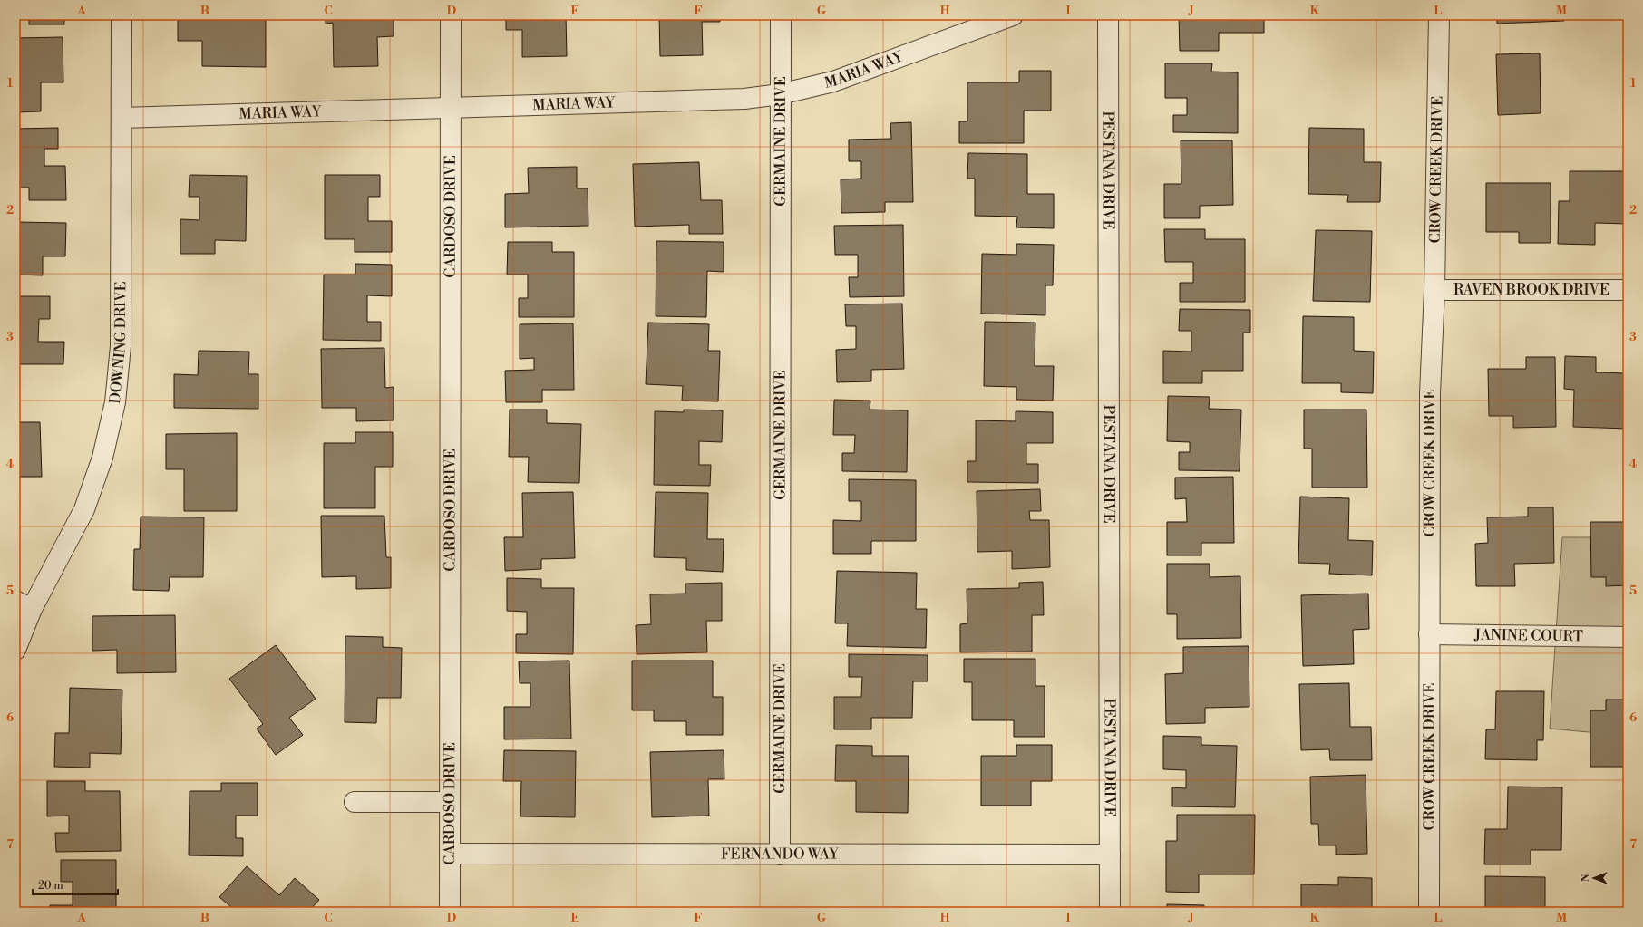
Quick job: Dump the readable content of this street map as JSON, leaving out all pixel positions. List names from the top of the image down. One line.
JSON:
{"streets":{"street":["MARIA WAY","GERMAINE DRIVE","PESTANA DRIVE","CROW CREEK DRIVE","CARDOSO DRIVE","RAVEN BROOK DRIVE","DOWNING DRIVE","JANINE COURT","FERNANDO WAY"]},"crossings":[["MARIA WAY","GERMAINE DRIVE"],["MARIA WAY","CARDOSO DRIVE"],["MARIA WAY","DOWNING DRIVE"],["GERMAINE DRIVE","FERNANDO WAY"],["PESTANA DRIVE","FERNANDO WAY"],["CROW CREEK DRIVE","RAVEN BROOK DRIVE"],["CROW CREEK DRIVE","JANINE COURT"],["CARDOSO DRIVE","FERNANDO WAY"]],"scale_bar":"20 m","north":"left","grid":{"columns":["A","B","C","D","E","F","G","H","I","J","K","L","M"],"rows":["1","2","3","4","5","6","7"]}}
